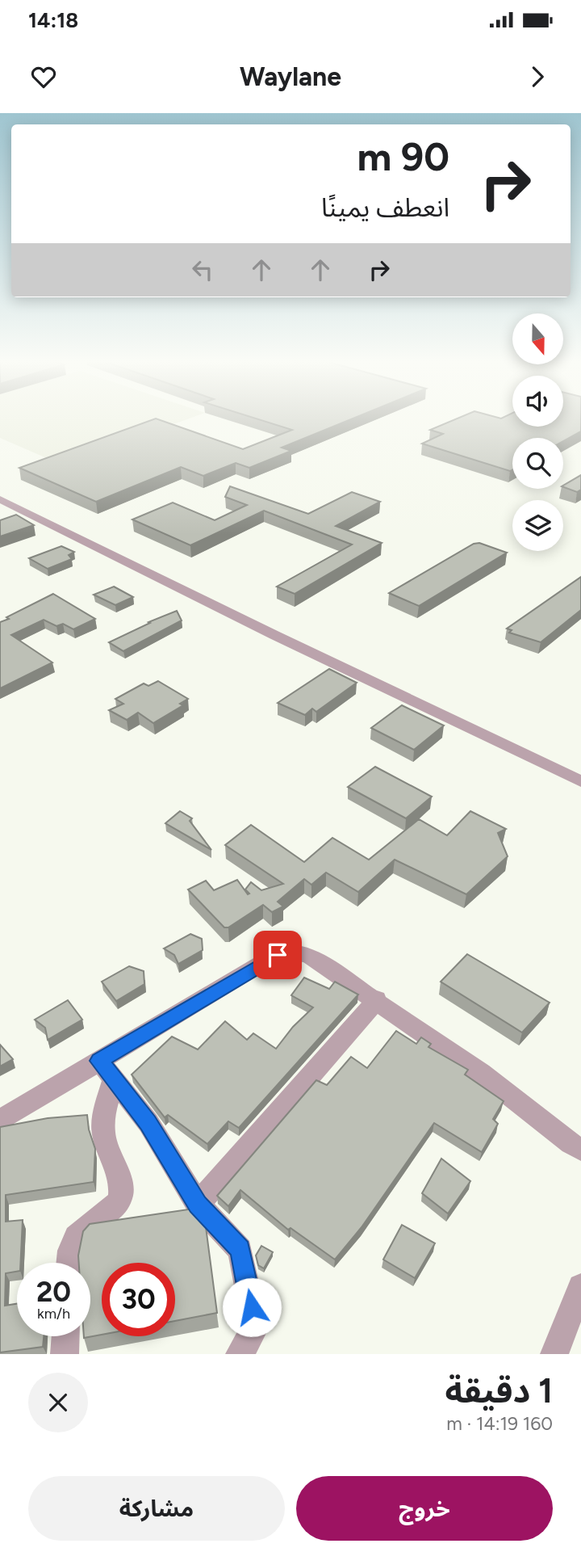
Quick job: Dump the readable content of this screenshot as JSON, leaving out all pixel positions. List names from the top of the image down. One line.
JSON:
{"north":"bottom","page":{"status":"14:18","header":"Waylane","turn":["90 m","انعطف يمينًا"],"speed":"20 km/h","limit":"30","heading":["1 دقيقة","160 m · 14:19"],"buttons":["خروج","مشاركة"]}}
